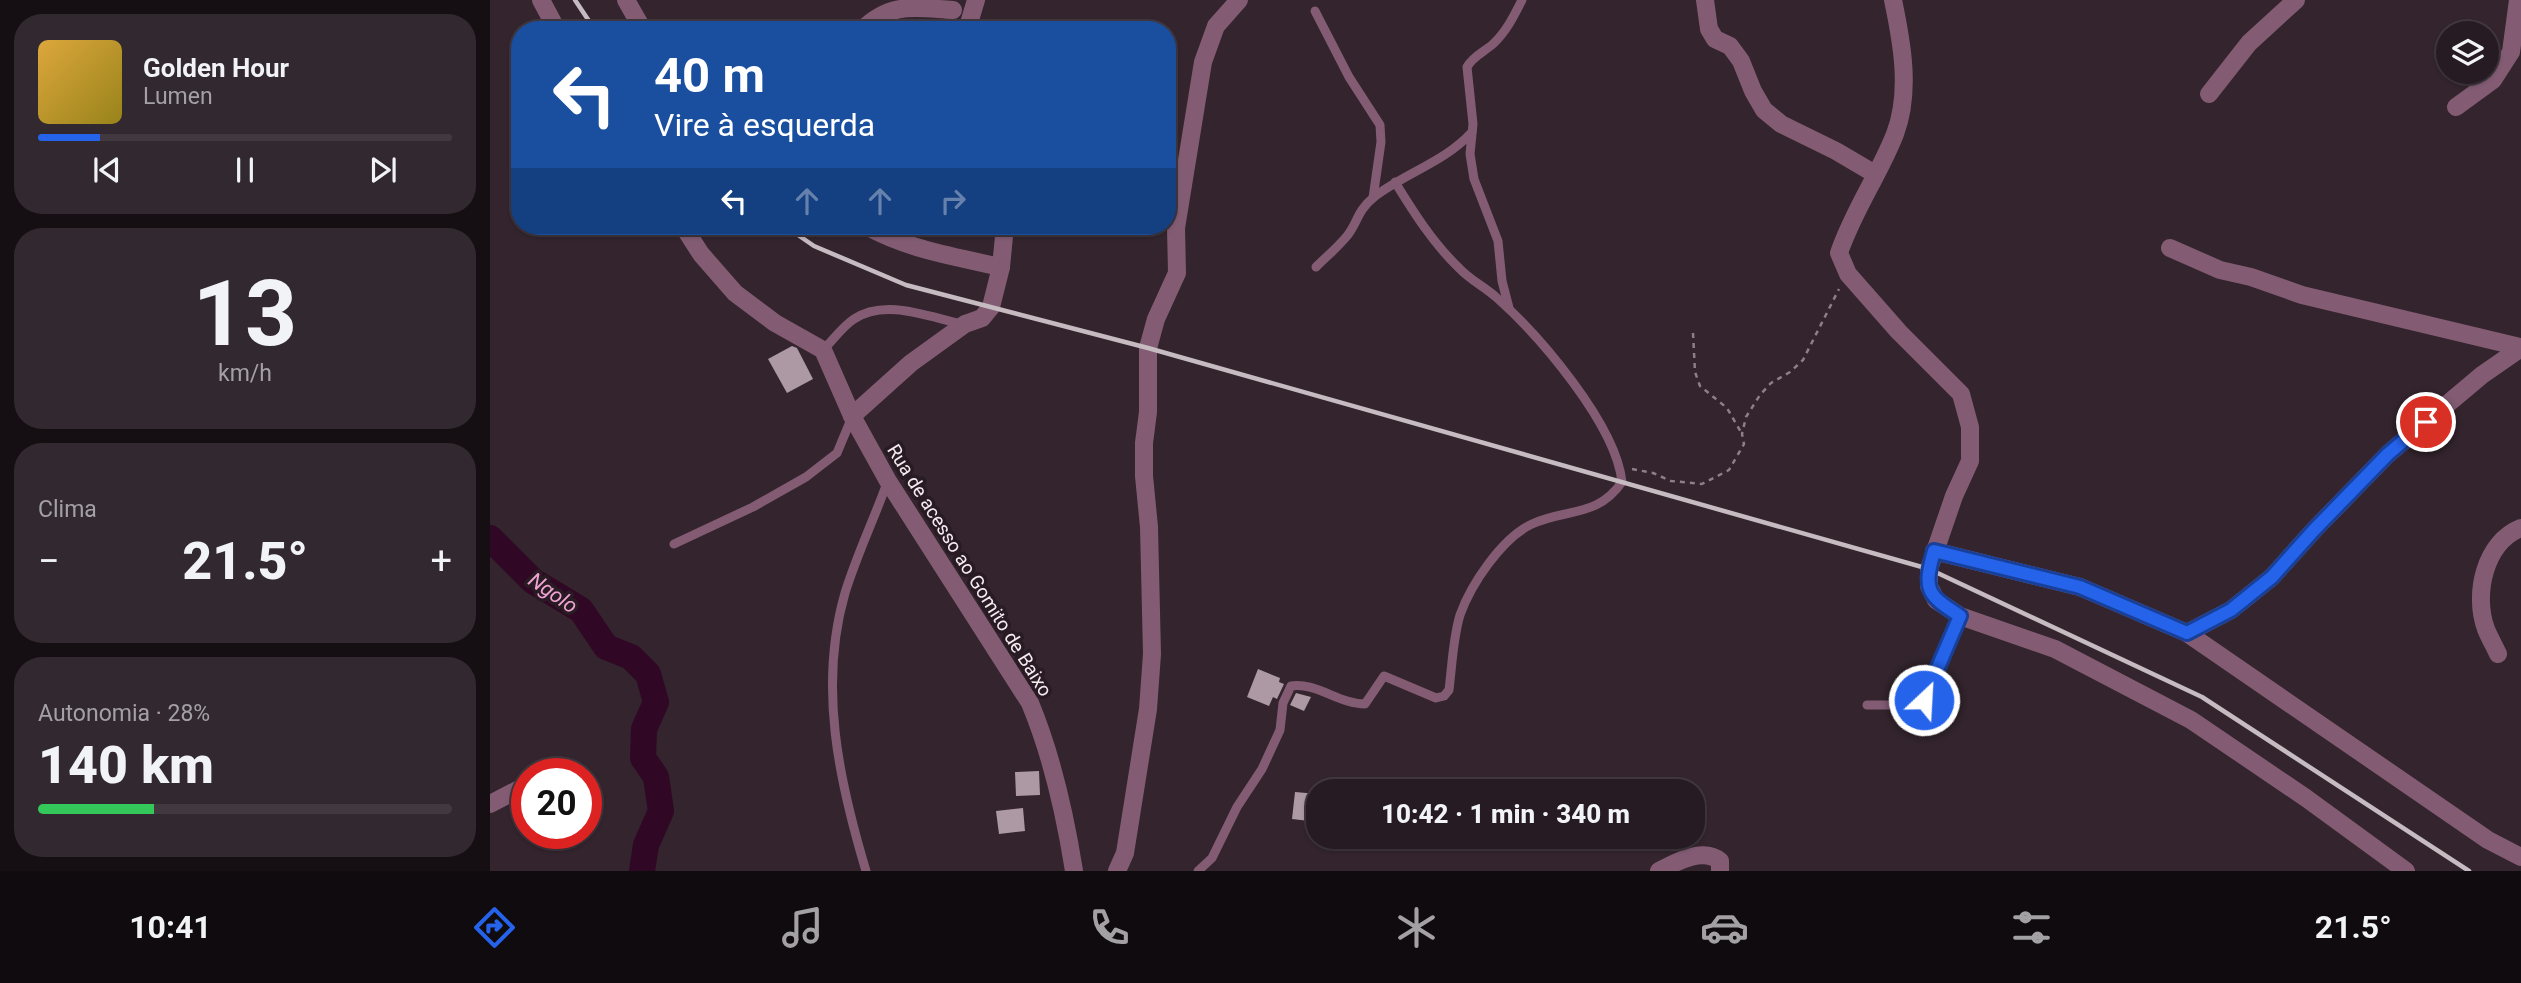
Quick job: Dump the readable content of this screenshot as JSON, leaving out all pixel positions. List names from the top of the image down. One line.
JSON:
{"streets":{"street":["Rua de acesso ao Gomito de Baixo"]},"water":["Ngolo"],"page":{"turn":["40 m","Vire à esquerda"],"song":["Golden Hour","Lumen"],"tile":[["13","km/h"],"Clima",["Autonomia · 28%","140 km"]],"heat":["−","21.5°","+"],"limit":"20","trip":"10:42 · 1 min · 340 m","tabs":["10:41","21.5°"]}}
